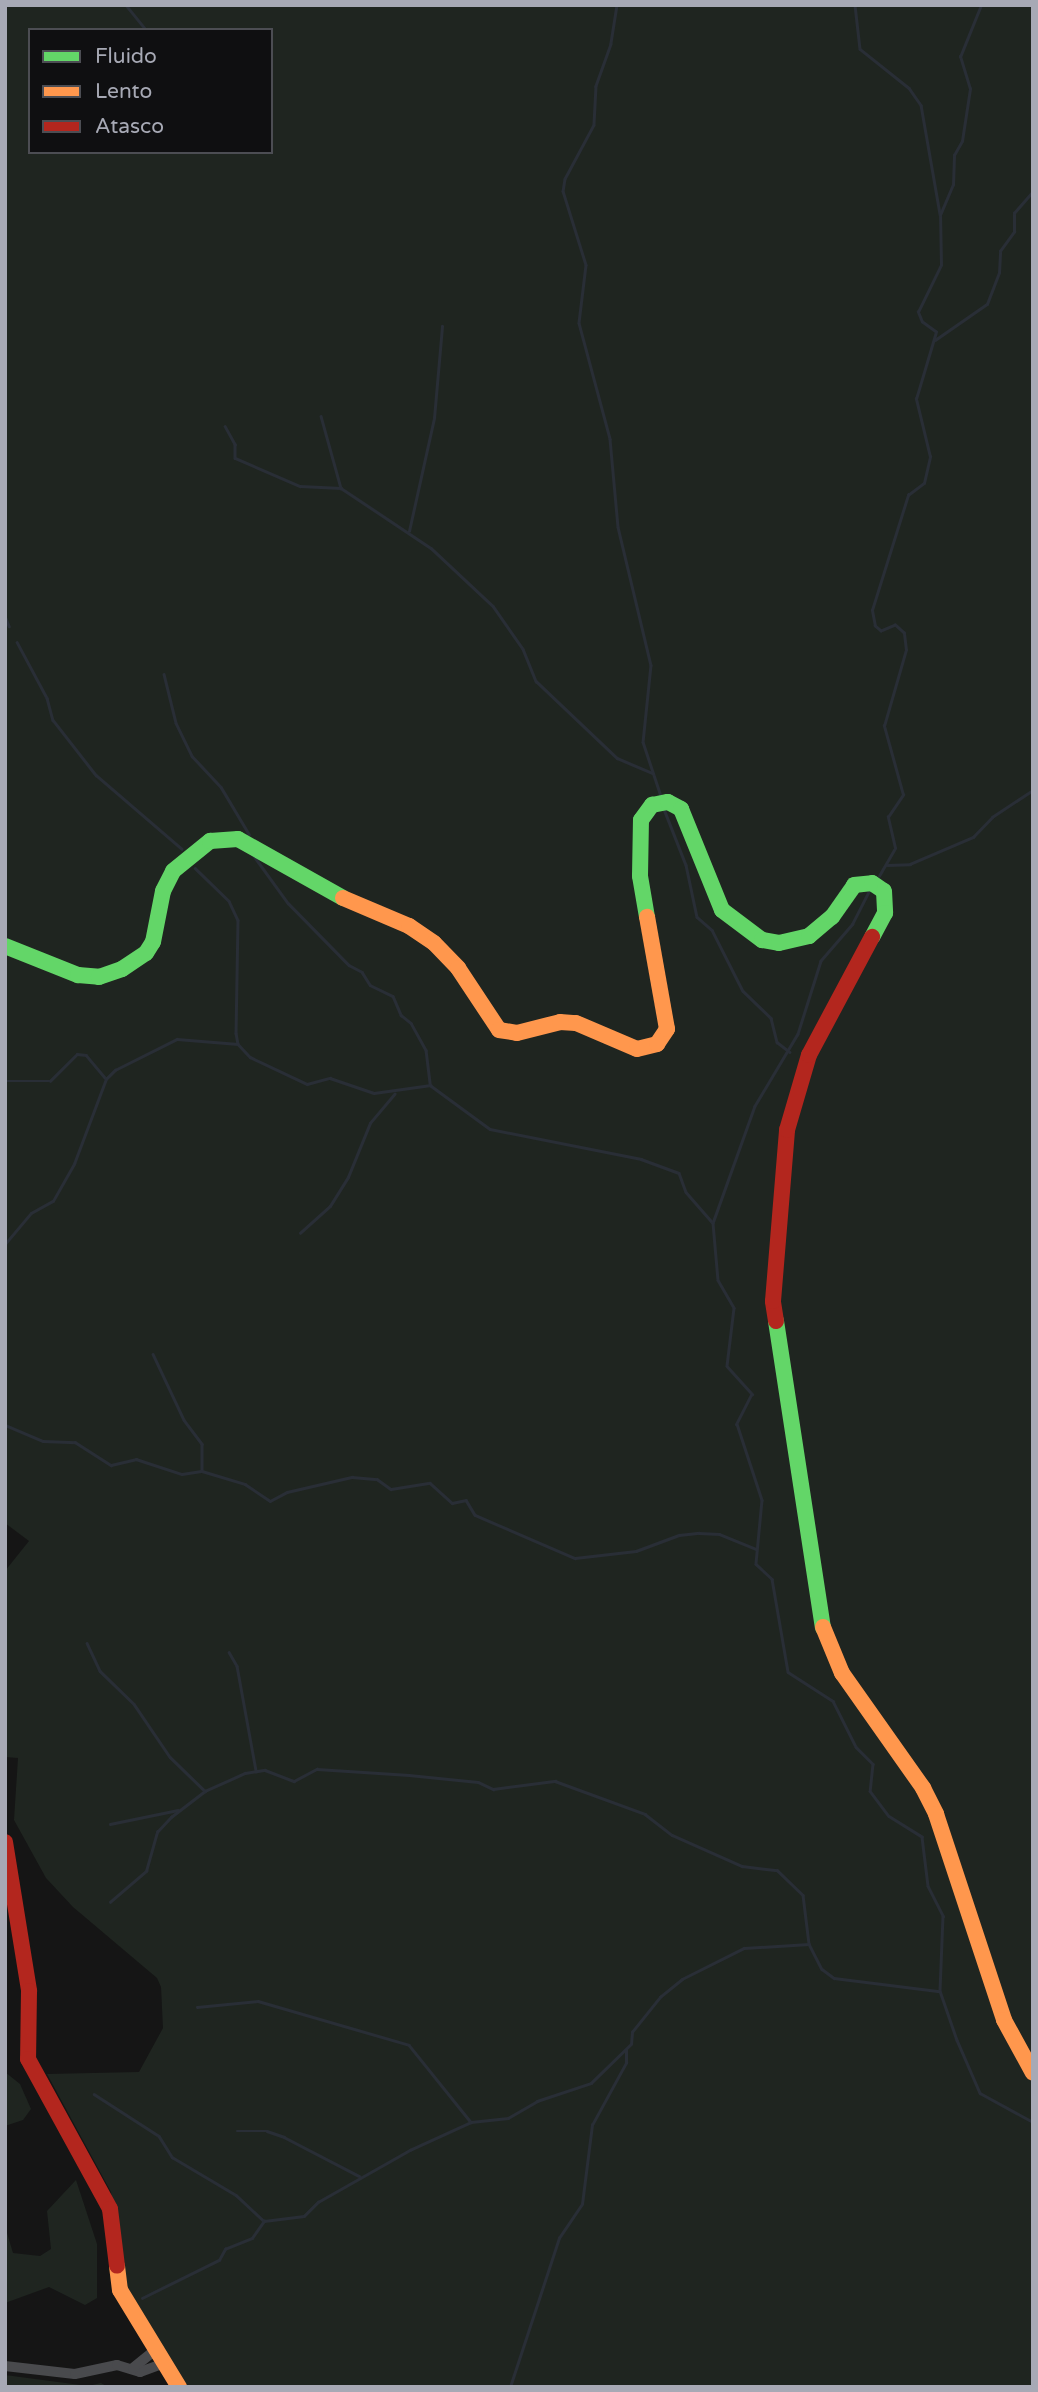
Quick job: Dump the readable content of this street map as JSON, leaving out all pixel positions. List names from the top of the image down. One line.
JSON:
{"legend":["Fluido","Lento","Atasco"]}
